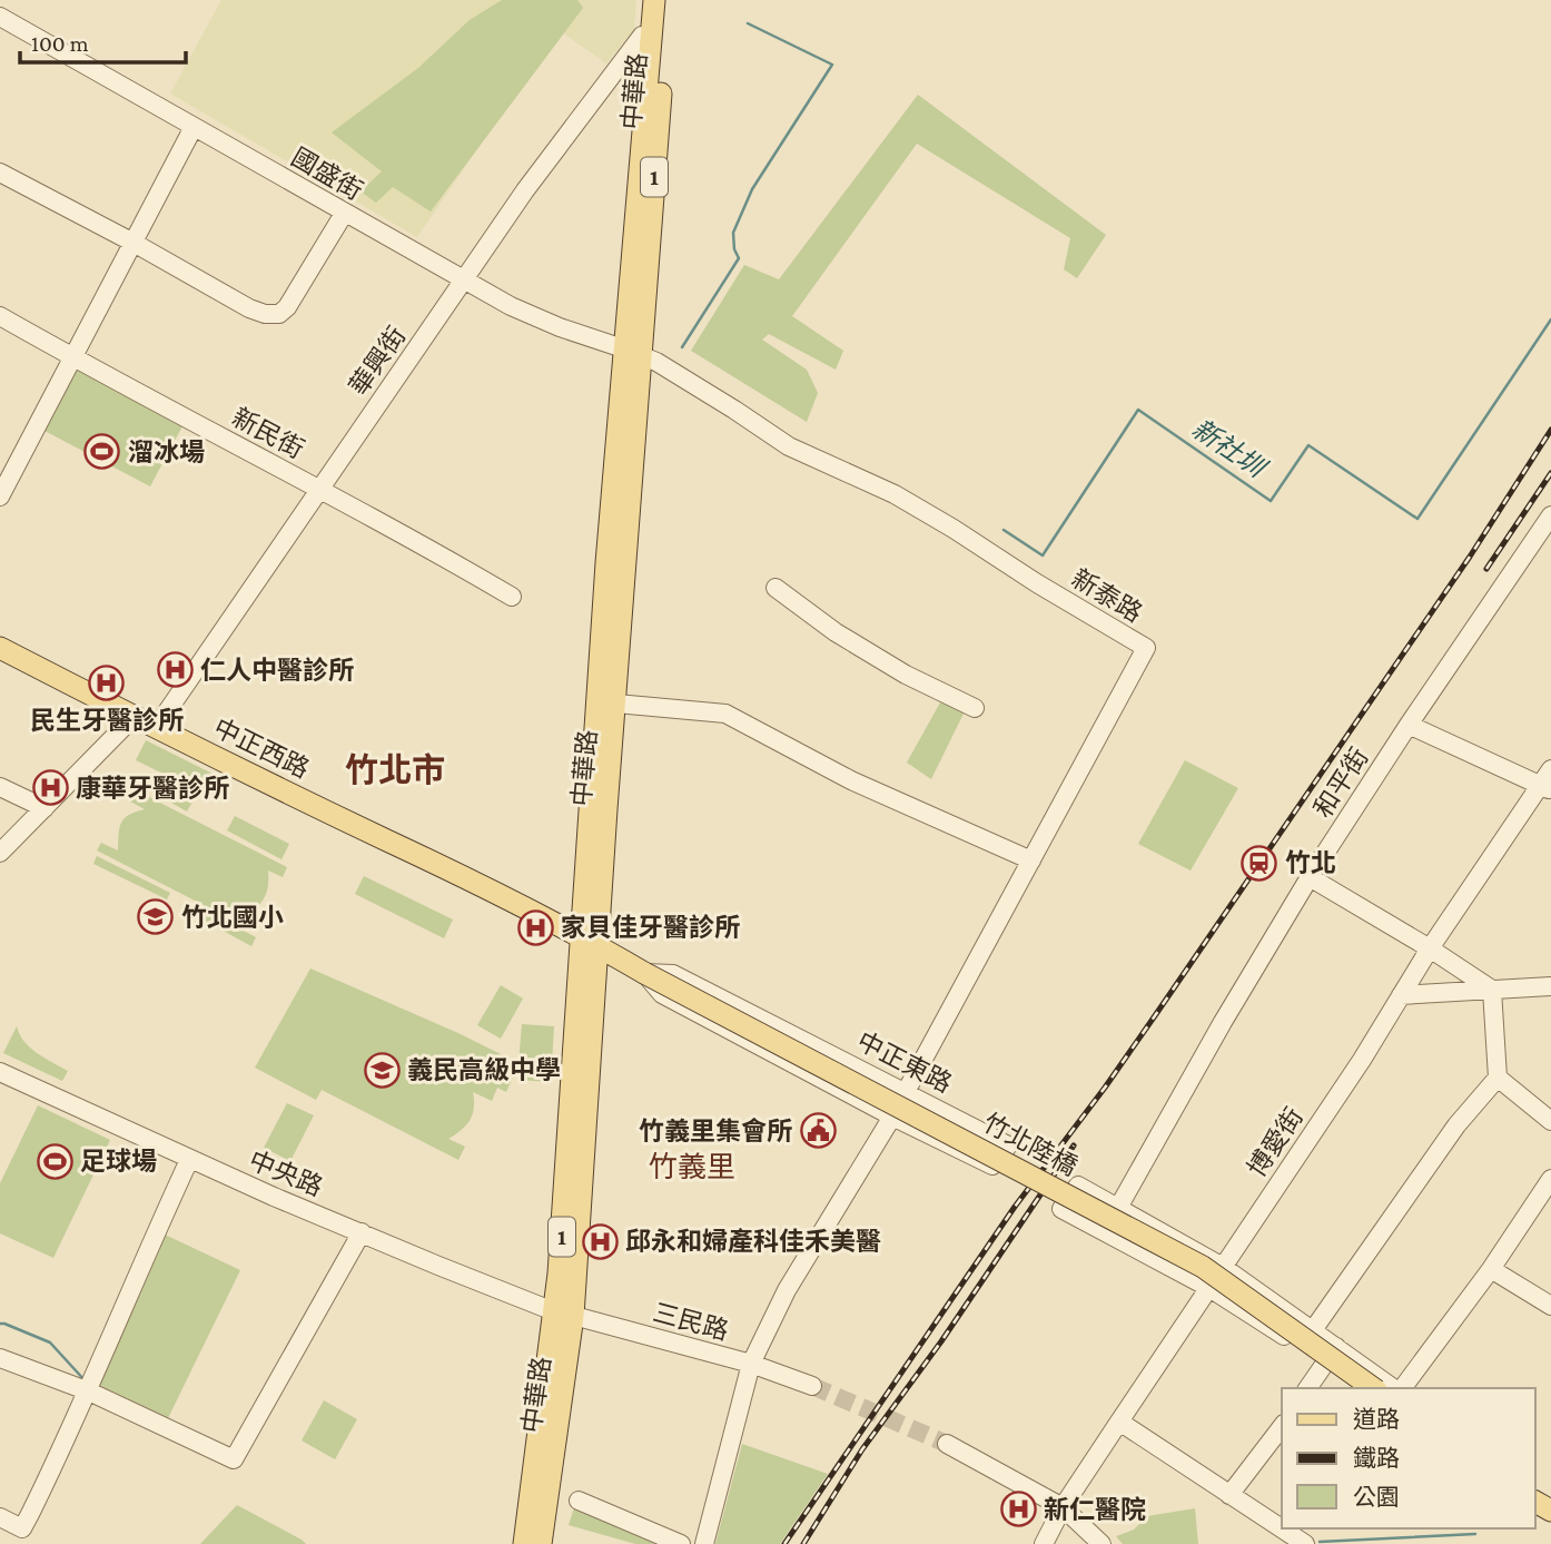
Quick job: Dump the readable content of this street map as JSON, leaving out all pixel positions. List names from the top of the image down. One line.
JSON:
{"streets":{"main road":["中華路","1","中正西路","中正東路","竹北陸橋"],"street":["國盛街","華興街","新民街","新泰路","和平街","博愛街","中央路","三民路"]},"crossings":[["中華路","國盛街"],["中華路","華興街"],["中華路","新泰路"],["中華路","中正西路"],["中華路","中正東路"],["中華路","中央路"],["中華路","三民路"],["國盛街","華興街"],["國盛街","新泰路"],["華興街","新民街"],["華興街","中正西路"],["新泰路","中正東路"],["新泰路","三民路"],["中正西路","中正東路"],["中正東路","竹北陸橋"],["中央路","三民路"]],"districts":["竹北市","竹義里"],"water":["新社圳"],"places":{"sports":["溜冰場","足球場"],"hospital":["仁人中醫診所","民生牙醫診所","康華牙醫診所","家貝佳牙醫診所","邱永和婦產科佳禾美醫","新仁醫院"],"station":["竹北"],"school or university":["竹北國小","義民高級中學"],"public building":["竹義里集會所"]},"legend":["道路","鐵路","公園"],"scale_bar":"100 m"}
